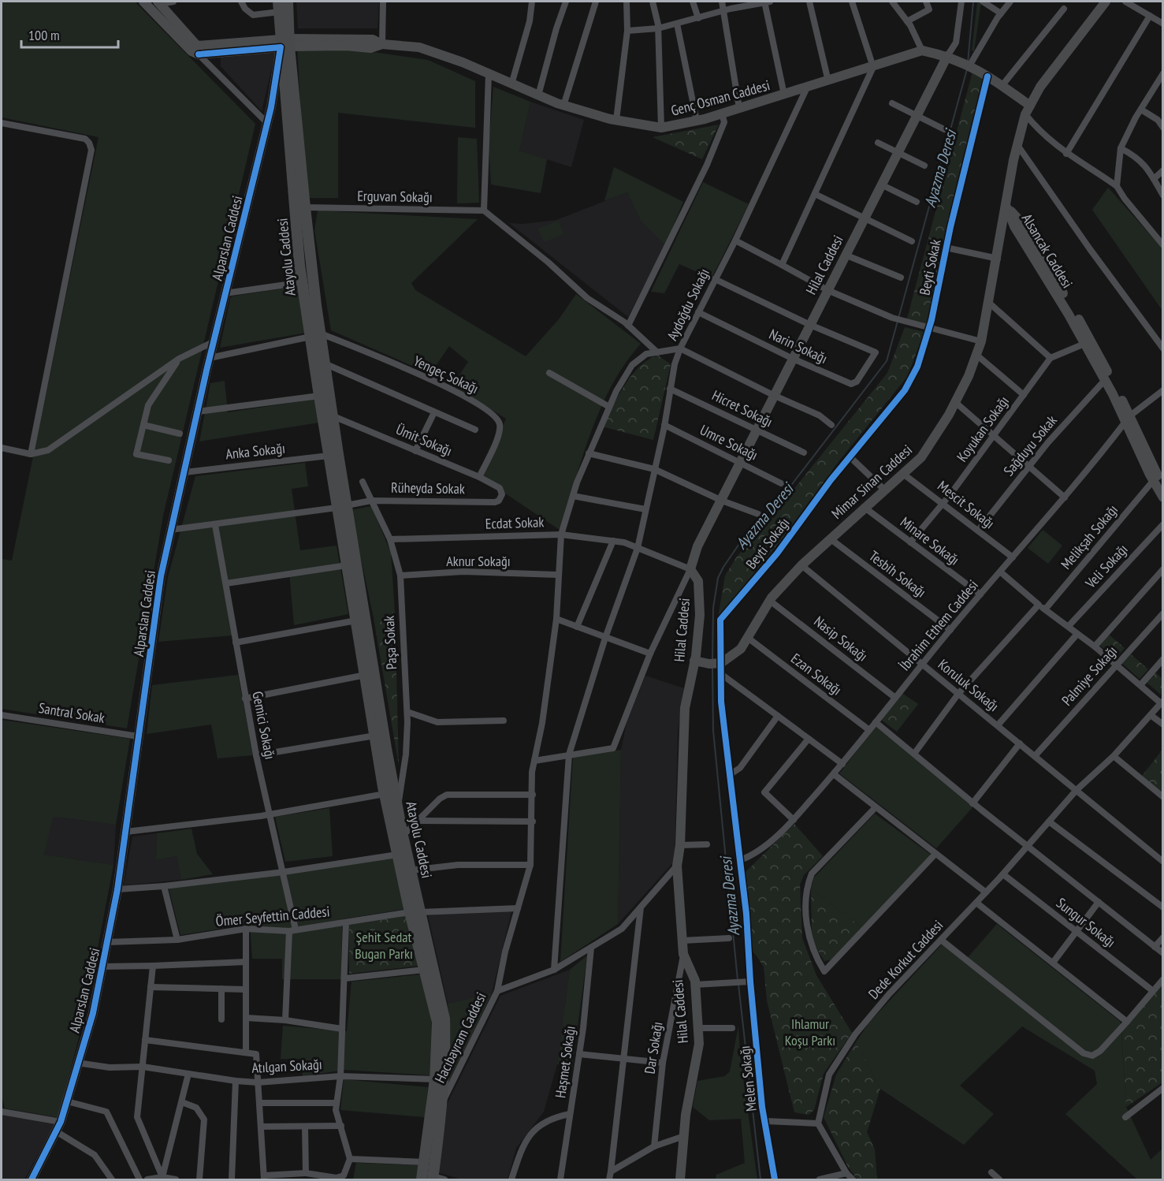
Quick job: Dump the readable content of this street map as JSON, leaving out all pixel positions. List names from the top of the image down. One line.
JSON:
{"streets":{"main road":["Atayolu Caddesi"],"street":["Genç Osman Caddesi","Erguvan Sokağı","Alparslan Caddesi","Alsancak Caddesi","Hilal Caddesi","Beyti Sokak","Aydoğdu Sokağı","Narin Sokağı","Yengeç Sokağı","Hicret Sokağı","Koyukan Sokağı","Ümit Sokağı","Umre Sokağı","Sağduyu Sokak","Anka Sokağı","Mimar Sinan Caddesi","Rüheyda Sokak","Mescit Sokağı","Ecdat Sokak","Melikşah Sokağı","Minare Sokağı","Beyti Sokağı","Aknur Sokağı","Veli Sokağı","Tesbih Sokağı","İbrahim Ethem Caddesi","Nasip Sokağı","Paşa Sokak","Ezan Sokağı","Palmiye Sokağı","Koruluk Sokağı","Santral Sokak","Gemici Sokağı","Ömer Seyfettin Caddesi","Sungur Sokağı","Dede Korkut Caddesi","Hacıbayram Caddesi","Dar Sokağı","Haşmet Sokağı","Atılgan Sokağı","Melen Sokağı"]},"crossings":[["Genç Osman Caddesi","Alparslan Caddesi"],["Genç Osman Caddesi","Atayolu Caddesi"],["Genç Osman Caddesi","Aydoğdu Sokağı"],["Erguvan Sokağı","Atayolu Caddesi"],["Alparslan Caddesi","Atayolu Caddesi"],["Alparslan Caddesi","Anka Sokağı"],["Alparslan Caddesi","Rüheyda Sokak"],["Alparslan Caddesi","Santral Sokak"],["Alparslan Caddesi","Ömer Seyfettin Caddesi"],["Alparslan Caddesi","Atılgan Sokağı"],["Alsancak Caddesi","Sağduyu Sokak"],["Alsancak Caddesi","Mimar Sinan Caddesi"],["Alsancak Caddesi","Melikşah Sokağı"],["Alsancak Caddesi","İbrahim Ethem Caddesi"],["Atayolu Caddesi","Yengeç Sokağı"],["Atayolu Caddesi","Ümit Sokağı"],["Atayolu Caddesi","Anka Sokağı"],["Atayolu Caddesi","Rüheyda Sokak"],["Atayolu Caddesi","Paşa Sokak"],["Atayolu Caddesi","Ömer Seyfettin Caddesi"],["Atayolu Caddesi","Hacıbayram Caddesi"],["Atayolu Caddesi","Atılgan Sokağı"],["Hilal Caddesi","Narin Sokağı"],["Hilal Caddesi","Hicret Sokağı"],["Hilal Caddesi","Umre Sokağı"],["Hilal Caddesi","Ecdat Sokak"],["Hilal Caddesi","Hacıbayram Caddesi"],["Hilal Caddesi","Dar Sokağı"],["Beyti Sokak","Beyti Sokağı"],["Aydoğdu Sokağı","Narin Sokağı"],["Aydoğdu Sokağı","Hicret Sokağı"],["Aydoğdu Sokağı","Umre Sokağı"],["Aydoğdu Sokağı","Ecdat Sokak"],["Aydoğdu Sokağı","Hacıbayram Caddesi"],["Yengeç Sokağı","Ümit Sokağı"],["Koyukan Sokağı","Mescit Sokağı"],["Koyukan Sokağı","Minare Sokağı"],["Ümit Sokağı","Rüheyda Sokak"],["Sağduyu Sokak","Mescit Sokağı"],["Mimar Sinan Caddesi","Mescit Sokağı"],["Mimar Sinan Caddesi","Minare Sokağı"],["Mimar Sinan Caddesi","Beyti Sokağı"],["Mimar Sinan Caddesi","Tesbih Sokağı"],["Mimar Sinan Caddesi","Nasip Sokağı"],["Mimar Sinan Caddesi","Ezan Sokağı"],["Mimar Sinan Caddesi","Koruluk Sokağı"],["Rüheyda Sokak","Paşa Sokak"],["Rüheyda Sokak","Gemici Sokağı"],["Mescit Sokağı","İbrahim Ethem Caddesi"],["Ecdat Sokak","Paşa Sokak"],["Minare Sokağı","İbrahim Ethem Caddesi"],["Beyti Sokağı","İbrahim Ethem Caddesi"],["Beyti Sokağı","Melen Sokağı"],["Aknur Sokağı","Paşa Sokak"],["Tesbih Sokağı","İbrahim Ethem Caddesi"],["İbrahim Ethem Caddesi","Nasip Sokağı"],["İbrahim Ethem Caddesi","Ezan Sokağı"],["İbrahim Ethem Caddesi","Koruluk Sokağı"],["İbrahim Ethem Caddesi","Melen Sokağı"],["Palmiye Sokağı","Koruluk Sokağı"],["Koruluk Sokağı","Dede Korkut Caddesi"],["Gemici Sokağı","Ömer Seyfettin Caddesi"],["Sungur Sokağı","Dede Korkut Caddesi"],["Hacıbayram Caddesi","Haşmet Sokağı"]],"water":["Ayazma Deresi"],"parks":["Şehit Sedat Bugan Parkı","Ihlamur Koşu Parkı"],"scale_bar":"100 m"}
